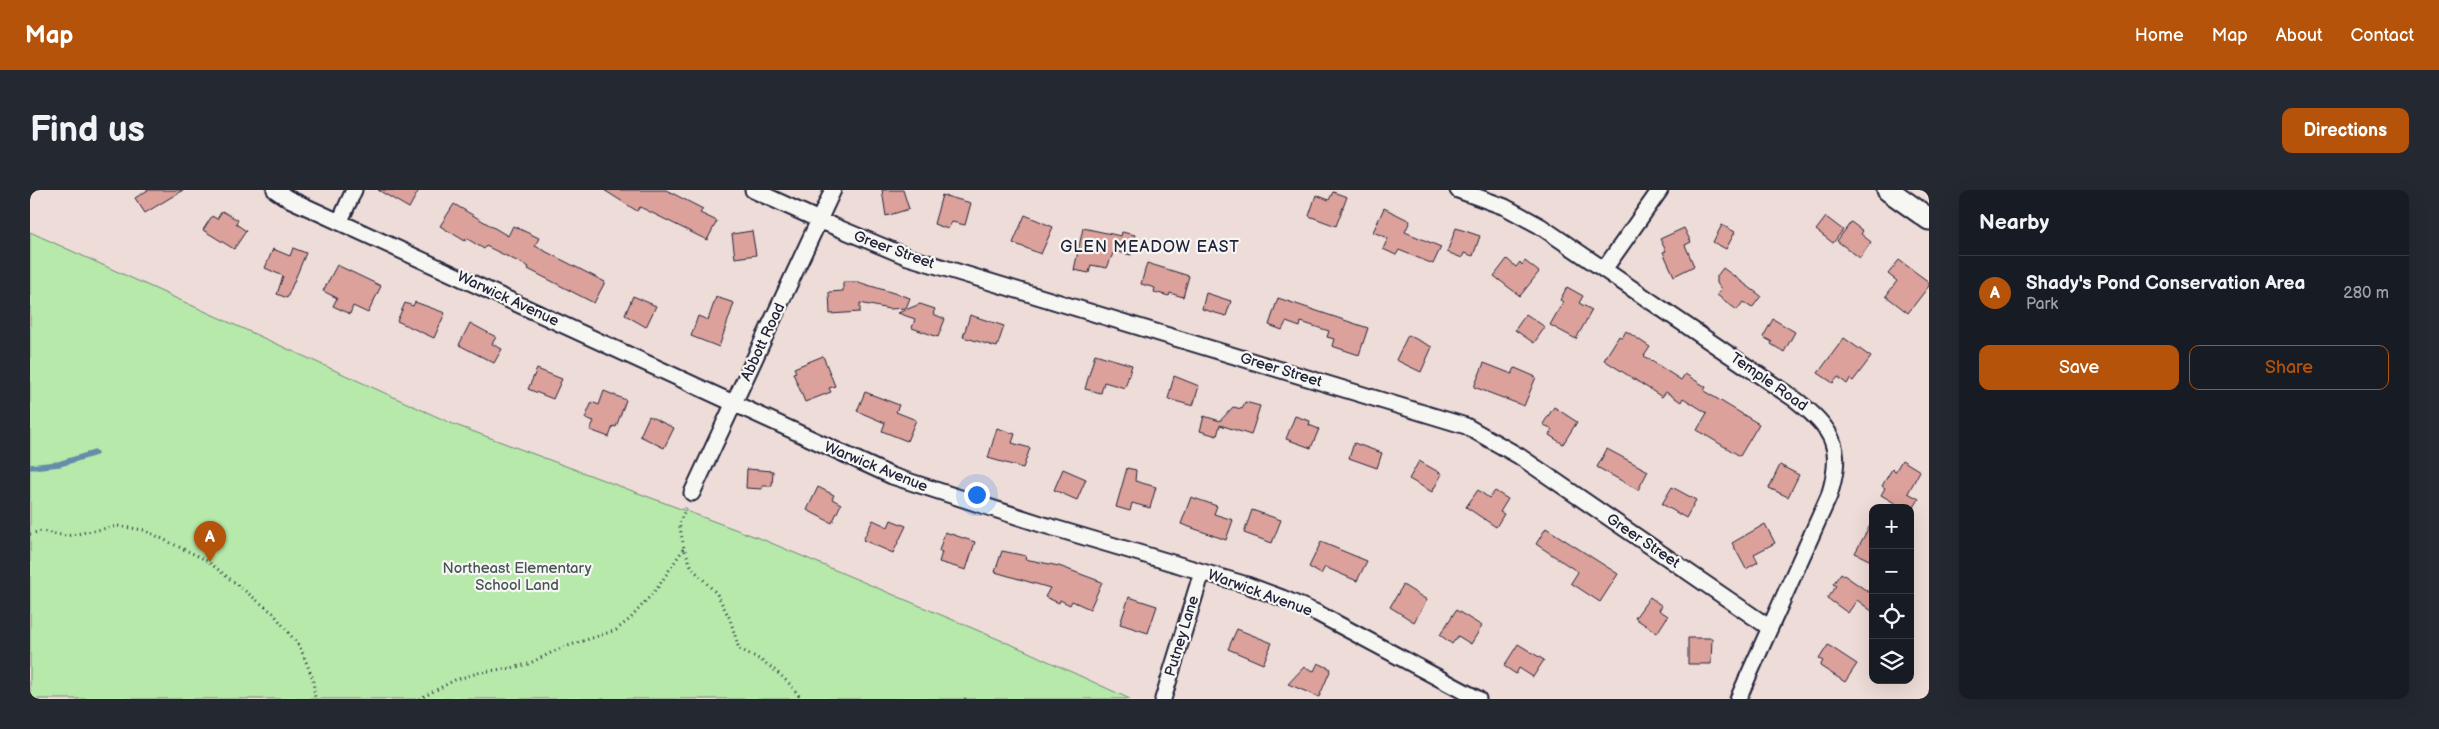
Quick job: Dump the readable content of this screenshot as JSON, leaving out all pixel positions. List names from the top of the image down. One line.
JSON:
{"streets":{"street":["Greer Street","Warwick Avenue","Abbott Road","Temple Road","Putney Lane"]},"crossings":[["Greer Street","Abbott Road"],["Greer Street","Temple Road"],["Warwick Avenue","Abbott Road"],["Warwick Avenue","Putney Lane"]],"districts":["GLEN MEADOW EAST"],"parks":["Northeast Elementary School Land"],"page":{"header":"Map","nav":["Home","Map","About","Contact"],"buttons":["Directions",["Save","Share"]],"title":"Find us","heading":"Nearby","list":[{"mark":"A","name":"Shady's Pond Conservation Area","note":"Park","value":"280 m"}],"map_buttons":["+","−"],"pins":"A"}}
